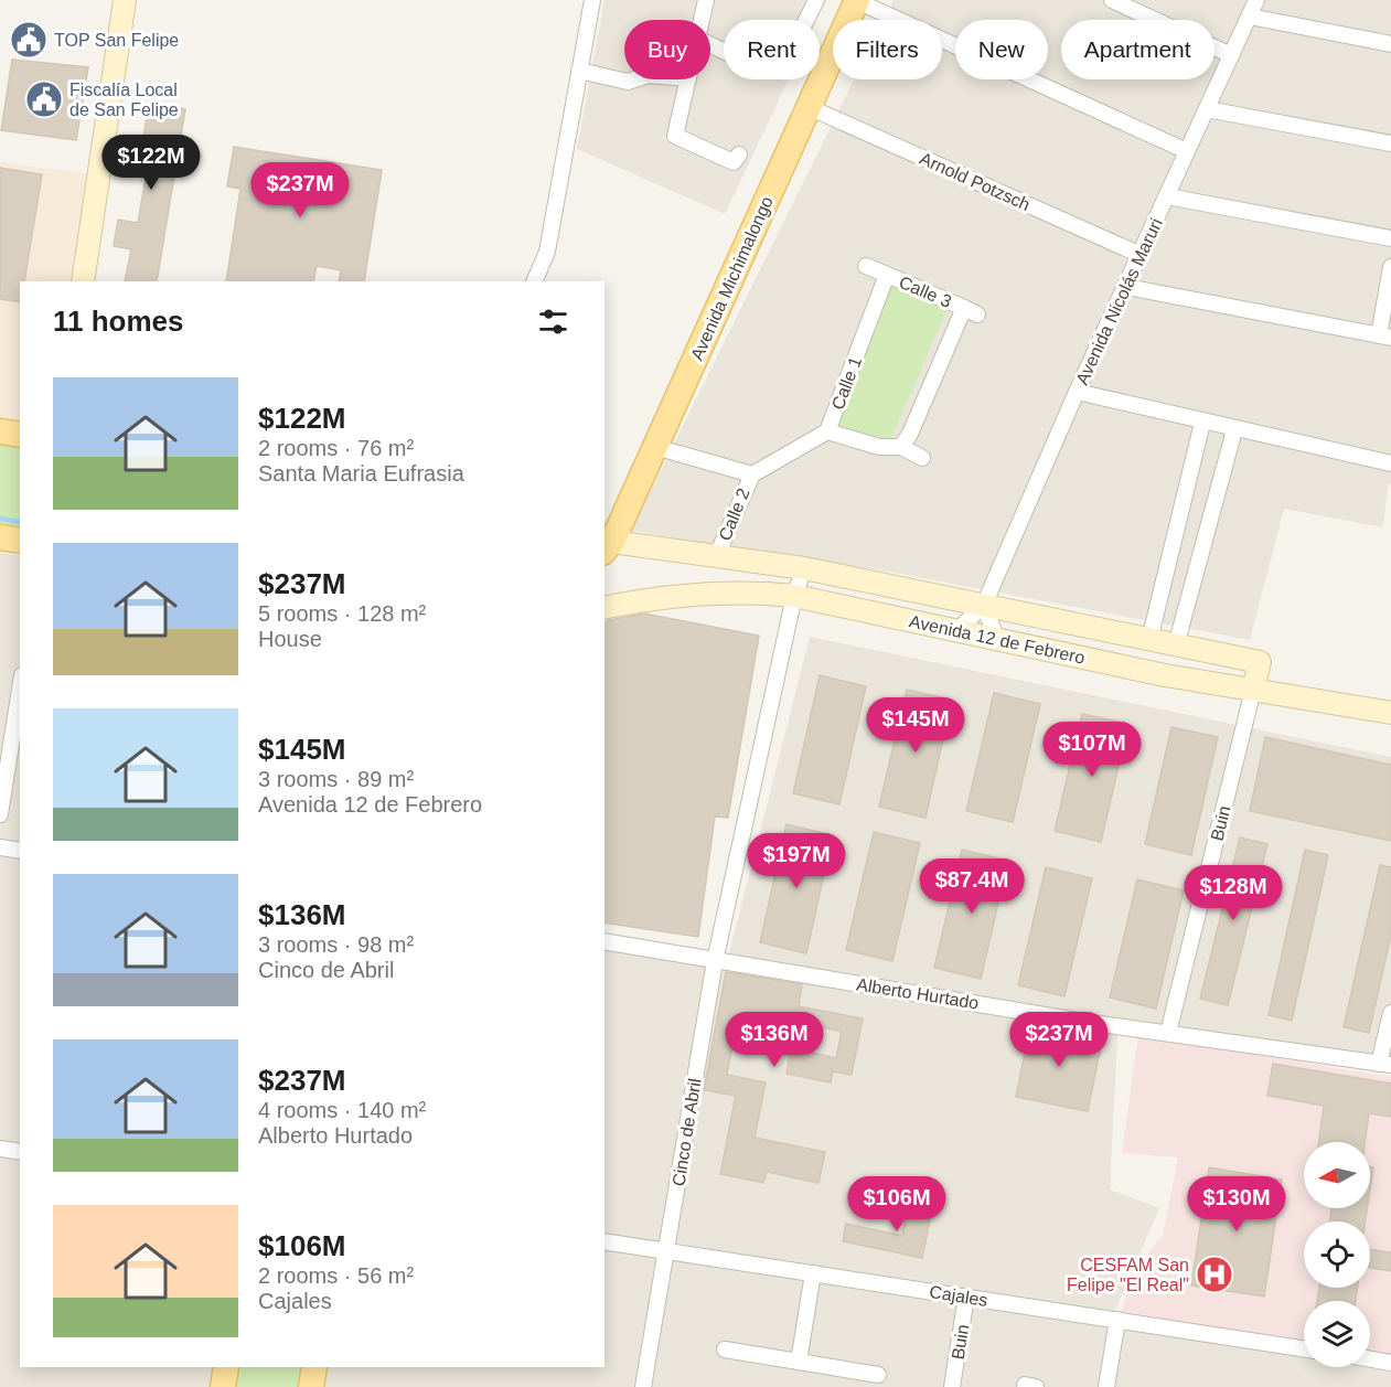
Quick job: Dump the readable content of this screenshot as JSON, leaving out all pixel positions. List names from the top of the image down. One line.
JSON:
{"streets":{"main road":["Avenida Michimalongo"],"street":["Arnold Potzsch","Calle 3","Avenida Nicolás Maruri","Calle 1","Calle 2","Avenida 12 de Febrero","Buin","Alberto Hurtado","Cinco de Abril","Cajales"]},"crossings":[["Arnold Potzsch","Avenida Michimalongo"],["Arnold Potzsch","Avenida Nicolás Maruri"],["Avenida Michimalongo","Avenida 12 de Febrero"],["Calle 3","Calle 1"],["Avenida Nicolás Maruri","Avenida 12 de Febrero"],["Calle 1","Calle 2"],["Calle 2","Avenida 12 de Febrero"],["Avenida 12 de Febrero","Buin"],["Avenida 12 de Febrero","Cinco de Abril"],["Buin","Alberto Hurtado"],["Buin","Cajales"],["Alberto Hurtado","Cinco de Abril"],["Cinco de Abril","Cajales"]],"places":{"public building":["TOP San Felipe","Fiscalía Local de San Felipe"],"hospital":["CESFAM San Felipe \"El Real\""]},"north":"left","page":{"chip":["Buy","Rent","Filters","New","Apartment"],"price":["$122M","$237M","$145M","$107M","$197M","$87.4M","$128M","$136M","$237M","$106M","$130M"],"heading":"11 homes","list":[{"name":"$122M","note":"2 rooms · 76 m² · Santa Maria Eufrasia"},{"name":"$237M","note":"5 rooms · 128 m² · House"},{"name":"$145M","note":"3 rooms · 89 m² · Avenida 12 de Febrero"},{"name":"$136M","note":"3 rooms · 98 m² · Cinco de Abril"},{"name":"$237M","note":"4 rooms · 140 m² · Alberto Hurtado"},{"name":"$106M","note":"2 rooms · 56 m² · Cajales"}]}}
